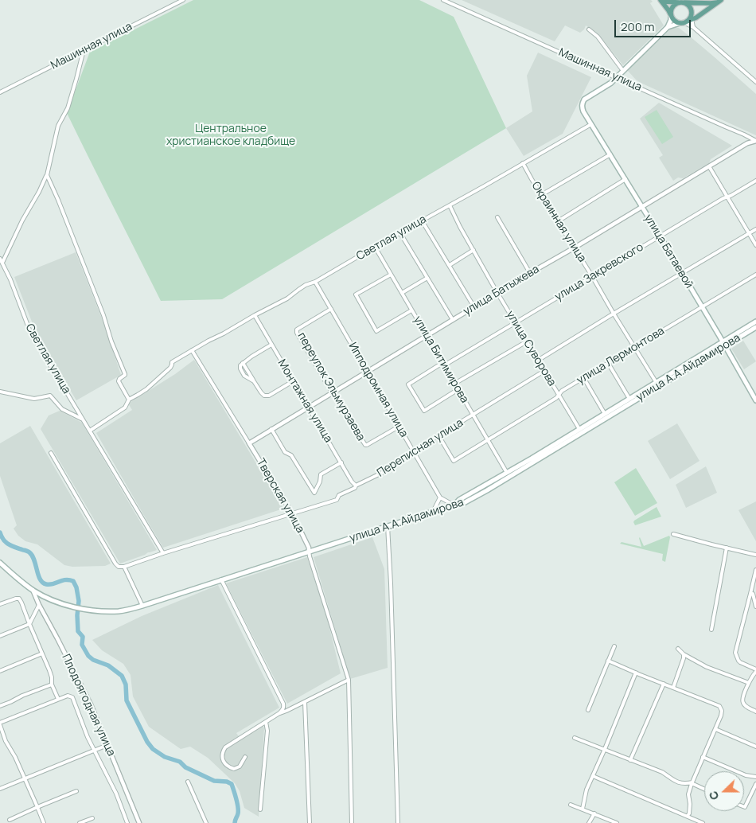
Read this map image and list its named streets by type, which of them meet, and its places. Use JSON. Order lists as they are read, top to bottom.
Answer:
{
  "streets": {
    "main road": ["улица Батаевой", "улица А.А.Айдамирова"],
    "street": [
      "Машинная улица",
      "Окраинная улица",
      "Светлая улица",
      "улица Закревского",
      "улица Батыжева",
      "улица Суворова",
      "улица Лермонтова",
      "улица Битимирова",
      "переулок Эльмурзаева",
      "Ипподромная улица",
      "Монтажная улица",
      "Переписная улица",
      "Тверская улица",
      "Плодоягодная улица"
    ]
  },
  "crossings": [
    ["Машинная улица", "улица Батаевой"],
    ["Машинная улица", "улица Батыжева"],
    ["Окраинная улица", "Светлая улица"],
    ["Окраинная улица", "улица Закревского"],
    ["Окраинная улица", "улица Батыжева"],
    ["Окраинная улица", "улица Лермонтова"],
    ["Окраинная улица", "улица А.А.Айдамирова"],
    ["Светлая улица", "улица Батаевой"],
    ["Светлая улица", "улица Суворова"],
    ["Светлая улица", "улица Битимирова"],
    ["Светлая улица", "Ипподромная улица"],
    ["Светлая улица", "Монтажная улица"],
    ["Светлая улица", "Переписная улица"],
    ["Светлая улица", "Тверская улица"],
    ["улица Батаевой", "улица Закревского"],
    ["улица Батаевой", "улица Батыжева"],
    ["улица Батаевой", "улица Лермонтова"],
    ["улица Батаевой", "улица А.А.Айдамирова"],
    ["улица Закревского", "улица Суворова"],
    ["улица Закревского", "улица Битимирова"],
    ["улица Батыжева", "улица Суворова"],
    ["улица Батыжева", "улица Битимирова"],
    ["улица Батыжева", "переулок Эльмурзаева"],
    ["улица Батыжева", "Ипподромная улица"],
    ["улица Батыжева", "Монтажная улица"],
    ["улица Батыжева", "Тверская улица"],
    ["улица Суворова", "улица Лермонтова"],
    ["улица Суворова", "улица А.А.Айдамирова"],
    ["улица Суворова", "Переписная улица"],
    ["улица Лермонтова", "улица Битимирова"],
    ["улица Лермонтова", "Переписная улица"],
    ["улица Битимирова", "улица А.А.Айдамирова"],
    ["улица Битимирова", "Переписная улица"],
    ["улица А.А.Айдамирова", "Тверская улица"],
    ["улица А.А.Айдамирова", "Плодоягодная улица"],
    ["переулок Эльмурзаева", "Ипподромная улица"],
    ["Ипподромная улица", "Переписная улица"],
    ["Монтажная улица", "Переписная улица"],
    ["Переписная улица", "Тверская улица"]
  ],
  "parks": ["Центральное христианское кладбище"],
  "scale_bar": "200 m",
  "north": "left"
}
